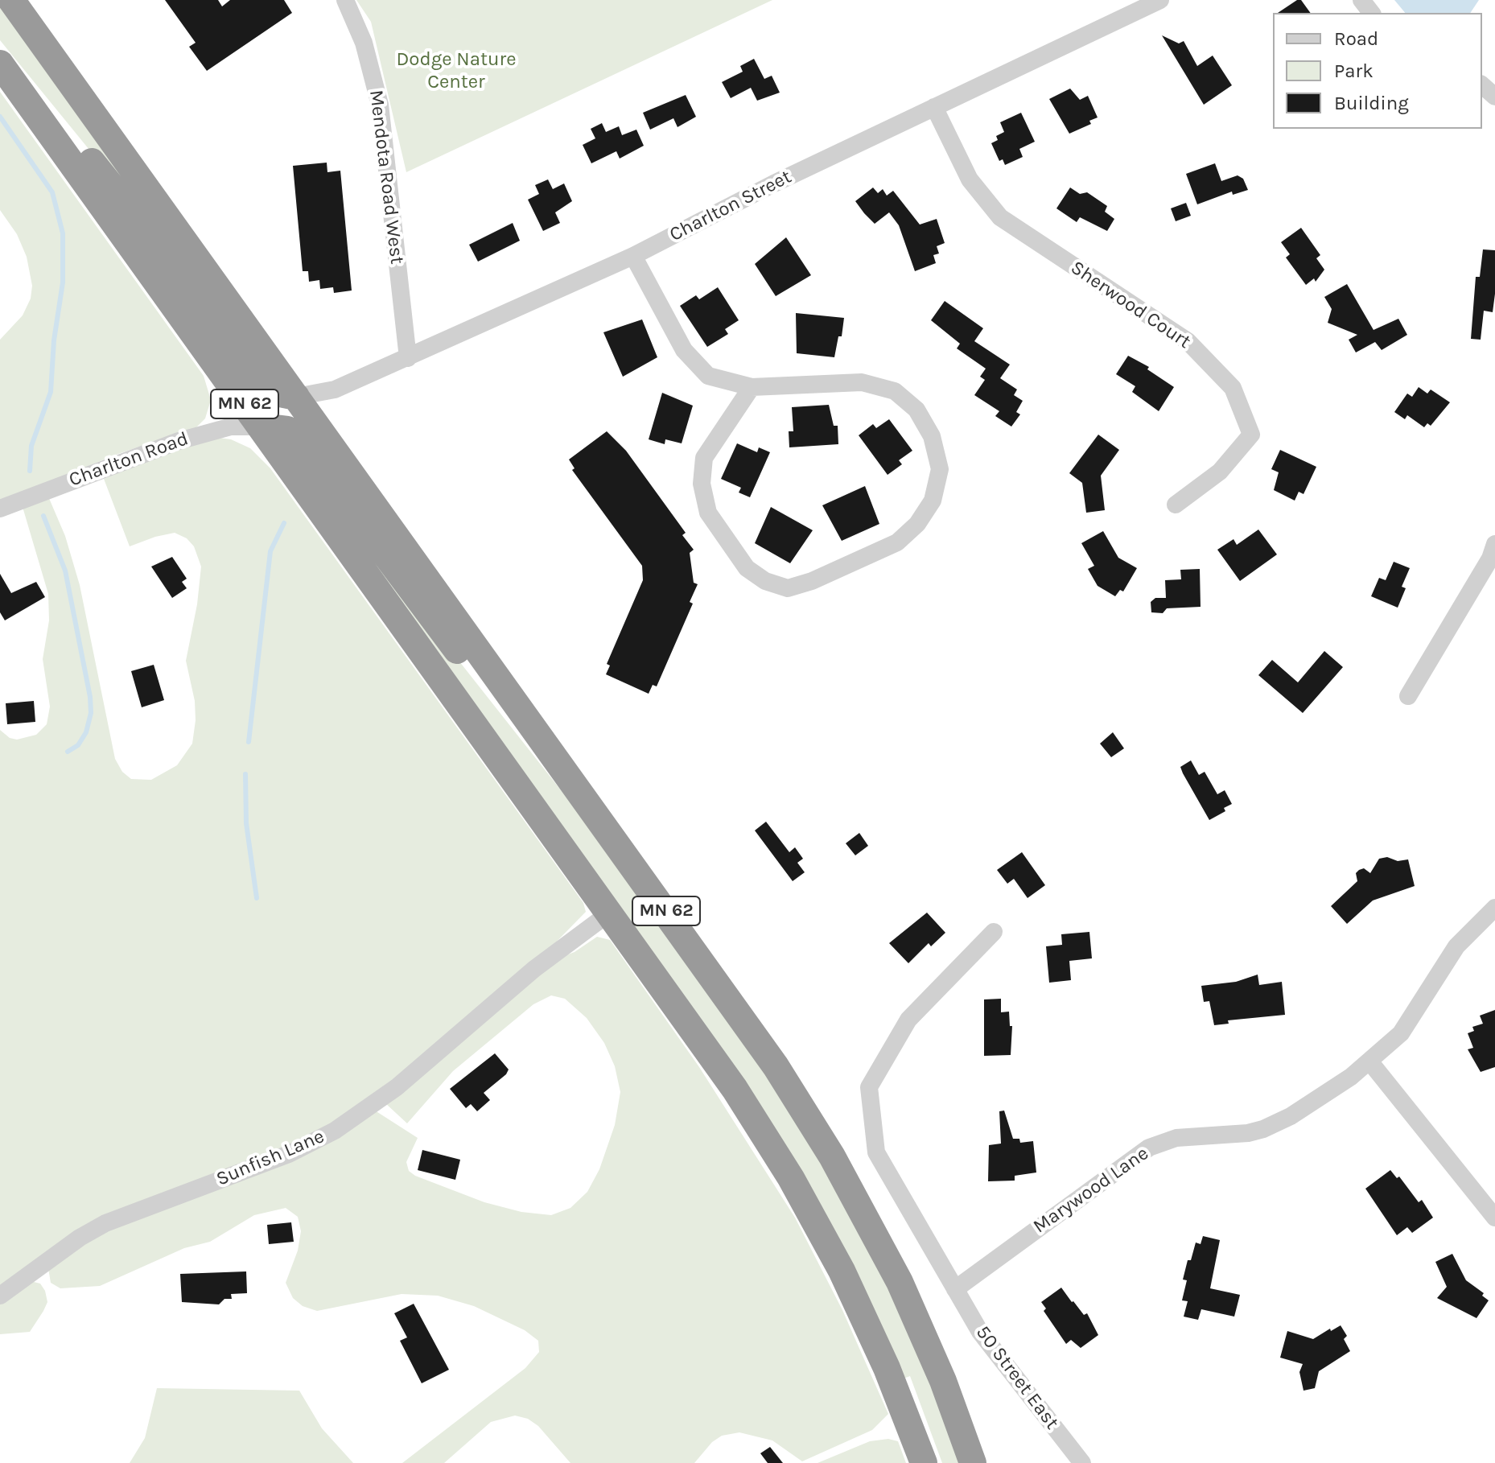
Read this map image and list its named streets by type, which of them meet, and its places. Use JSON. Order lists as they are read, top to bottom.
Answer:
{
  "streets": {
    "highway": ["MN 62"],
    "street": [
      "Mendota Road West",
      "Charlton Street",
      "Sherwood Court",
      "Charlton Road",
      "Sunfish Lane",
      "Marywood Lane",
      "50 Street East"
    ]
  },
  "crossings": [
    ["Mendota Road West", "Charlton Street"],
    ["Charlton Street", "Sherwood Court"],
    ["Charlton Street", "MN 62"],
    ["MN 62", "Charlton Road"],
    ["MN 62", "Sunfish Lane"],
    ["Marywood Lane", "50 Street East"]
  ],
  "parks": ["Dodge Nature Center"],
  "legend": ["Road", "Park", "Building"]
}
